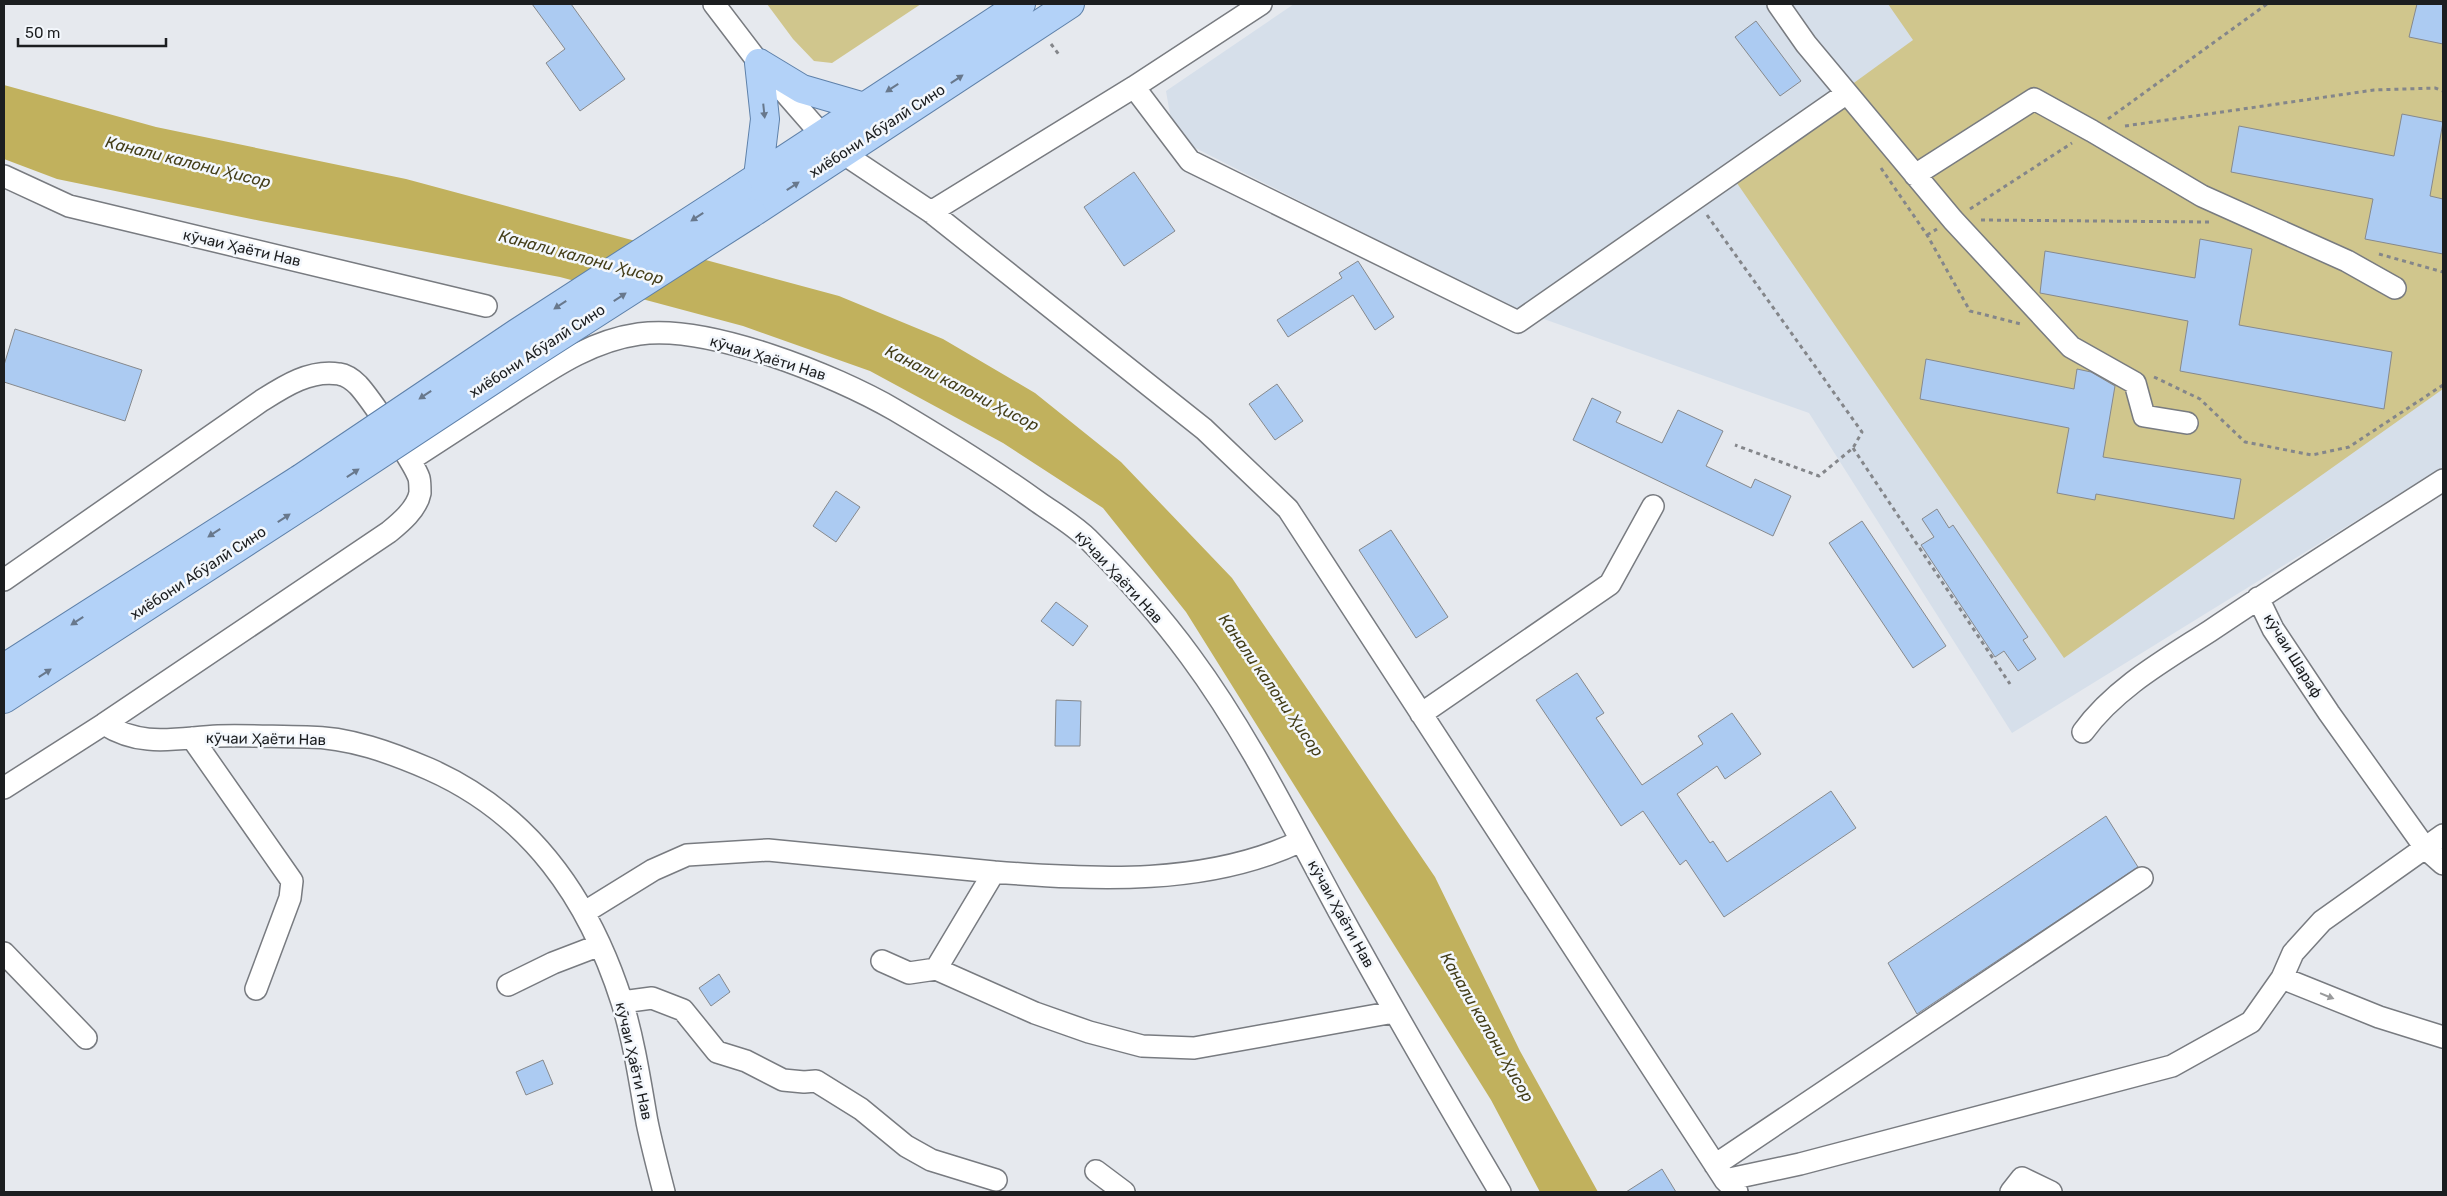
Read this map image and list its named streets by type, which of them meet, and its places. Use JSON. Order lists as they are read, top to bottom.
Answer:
{
  "streets": {
    "main road": ["хиёбони Абӯалӣ Сино"],
    "street": ["кӯчаи Ҳаёти Нав", "кӯчаи Шараф"]
  },
  "water": ["Канали калони Ҳисор"],
  "scale_bar": "50 m"
}
